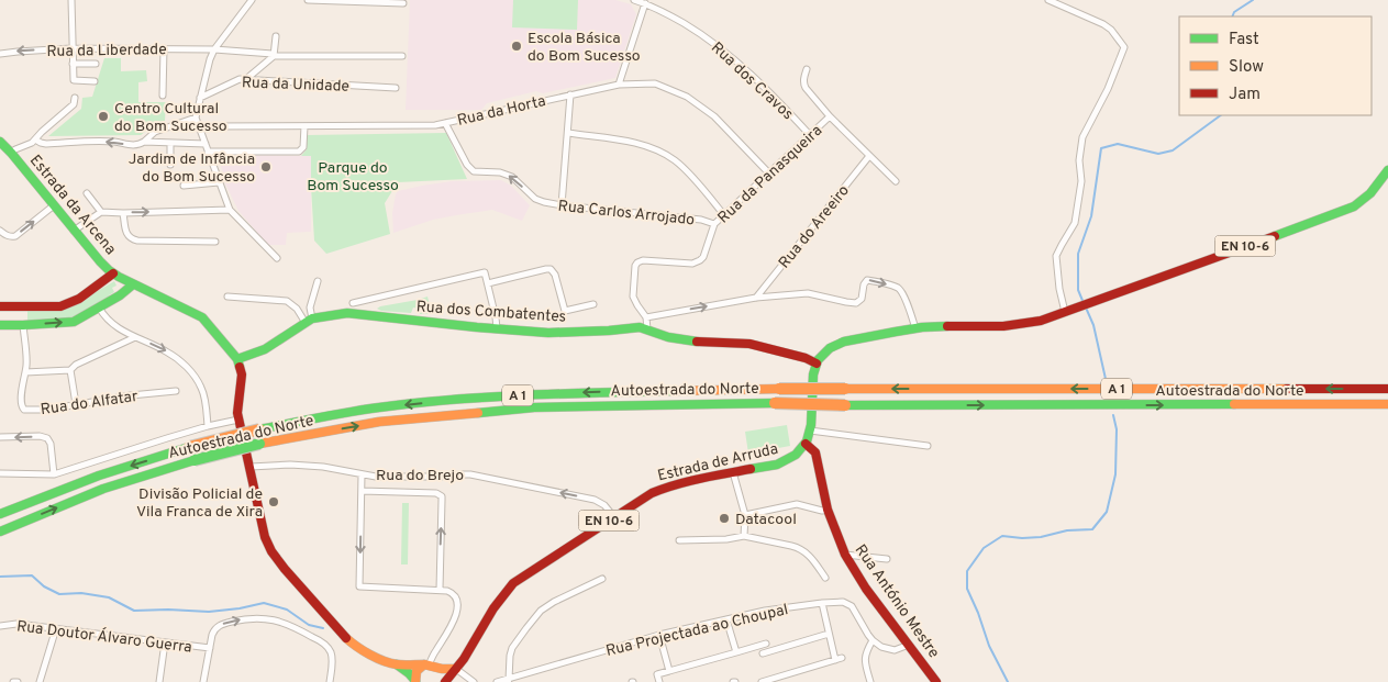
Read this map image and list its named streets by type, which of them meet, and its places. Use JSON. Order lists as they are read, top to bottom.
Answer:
{
  "streets": {
    "main road": [
      "Estrada da Arcena",
      "EN 10-6",
      "Rua dos Combatentes",
      "Autoestrada do Norte",
      "A 1",
      "Estrada de Arruda",
      "Rua António Mestre"
    ],
    "street": [
      "Rua da Liberdade",
      "Rua dos Cravos",
      "Rua da Unidade",
      "Rua da Horta",
      "Rua da Panasqueira",
      "Rua Carlos Arrojado",
      "Rua do Areeiro",
      "Rua do Alfatar",
      "Rua do Brejo",
      "Rua Projectada ao Choupal",
      "Rua Doutor Álvaro Guerra"
    ]
  },
  "crossings": [
    ["Rua dos Cravos", "Rua da Panasqueira"],
    ["Rua da Horta", "Rua da Panasqueira"],
    ["Rua da Horta", "Rua Carlos Arrojado"],
    ["Rua da Panasqueira", "Rua Carlos Arrojado"],
    ["Rua da Panasqueira", "Rua dos Combatentes"],
    ["Estrada da Arcena", "Rua dos Combatentes"],
    ["EN 10-6", "Rua dos Combatentes"],
    ["Estrada de Arruda", "Rua do Brejo"],
    ["Estrada de Arruda", "Rua António Mestre"]
  ],
  "one_way": ["Rua Carlos Arrojado", "Rua do Brejo"],
  "parks": ["Parque do Bom Sucesso"],
  "places": [
    "Escola Básica do Bom Sucesso",
    "Centro Cultural do Bom Sucesso",
    "Jardim de Infância do Bom Sucesso",
    "Divisão Policial de Vila Franca de Xira",
    "Datacool"
  ],
  "legend": ["Fast", "Slow", "Jam"]
}
